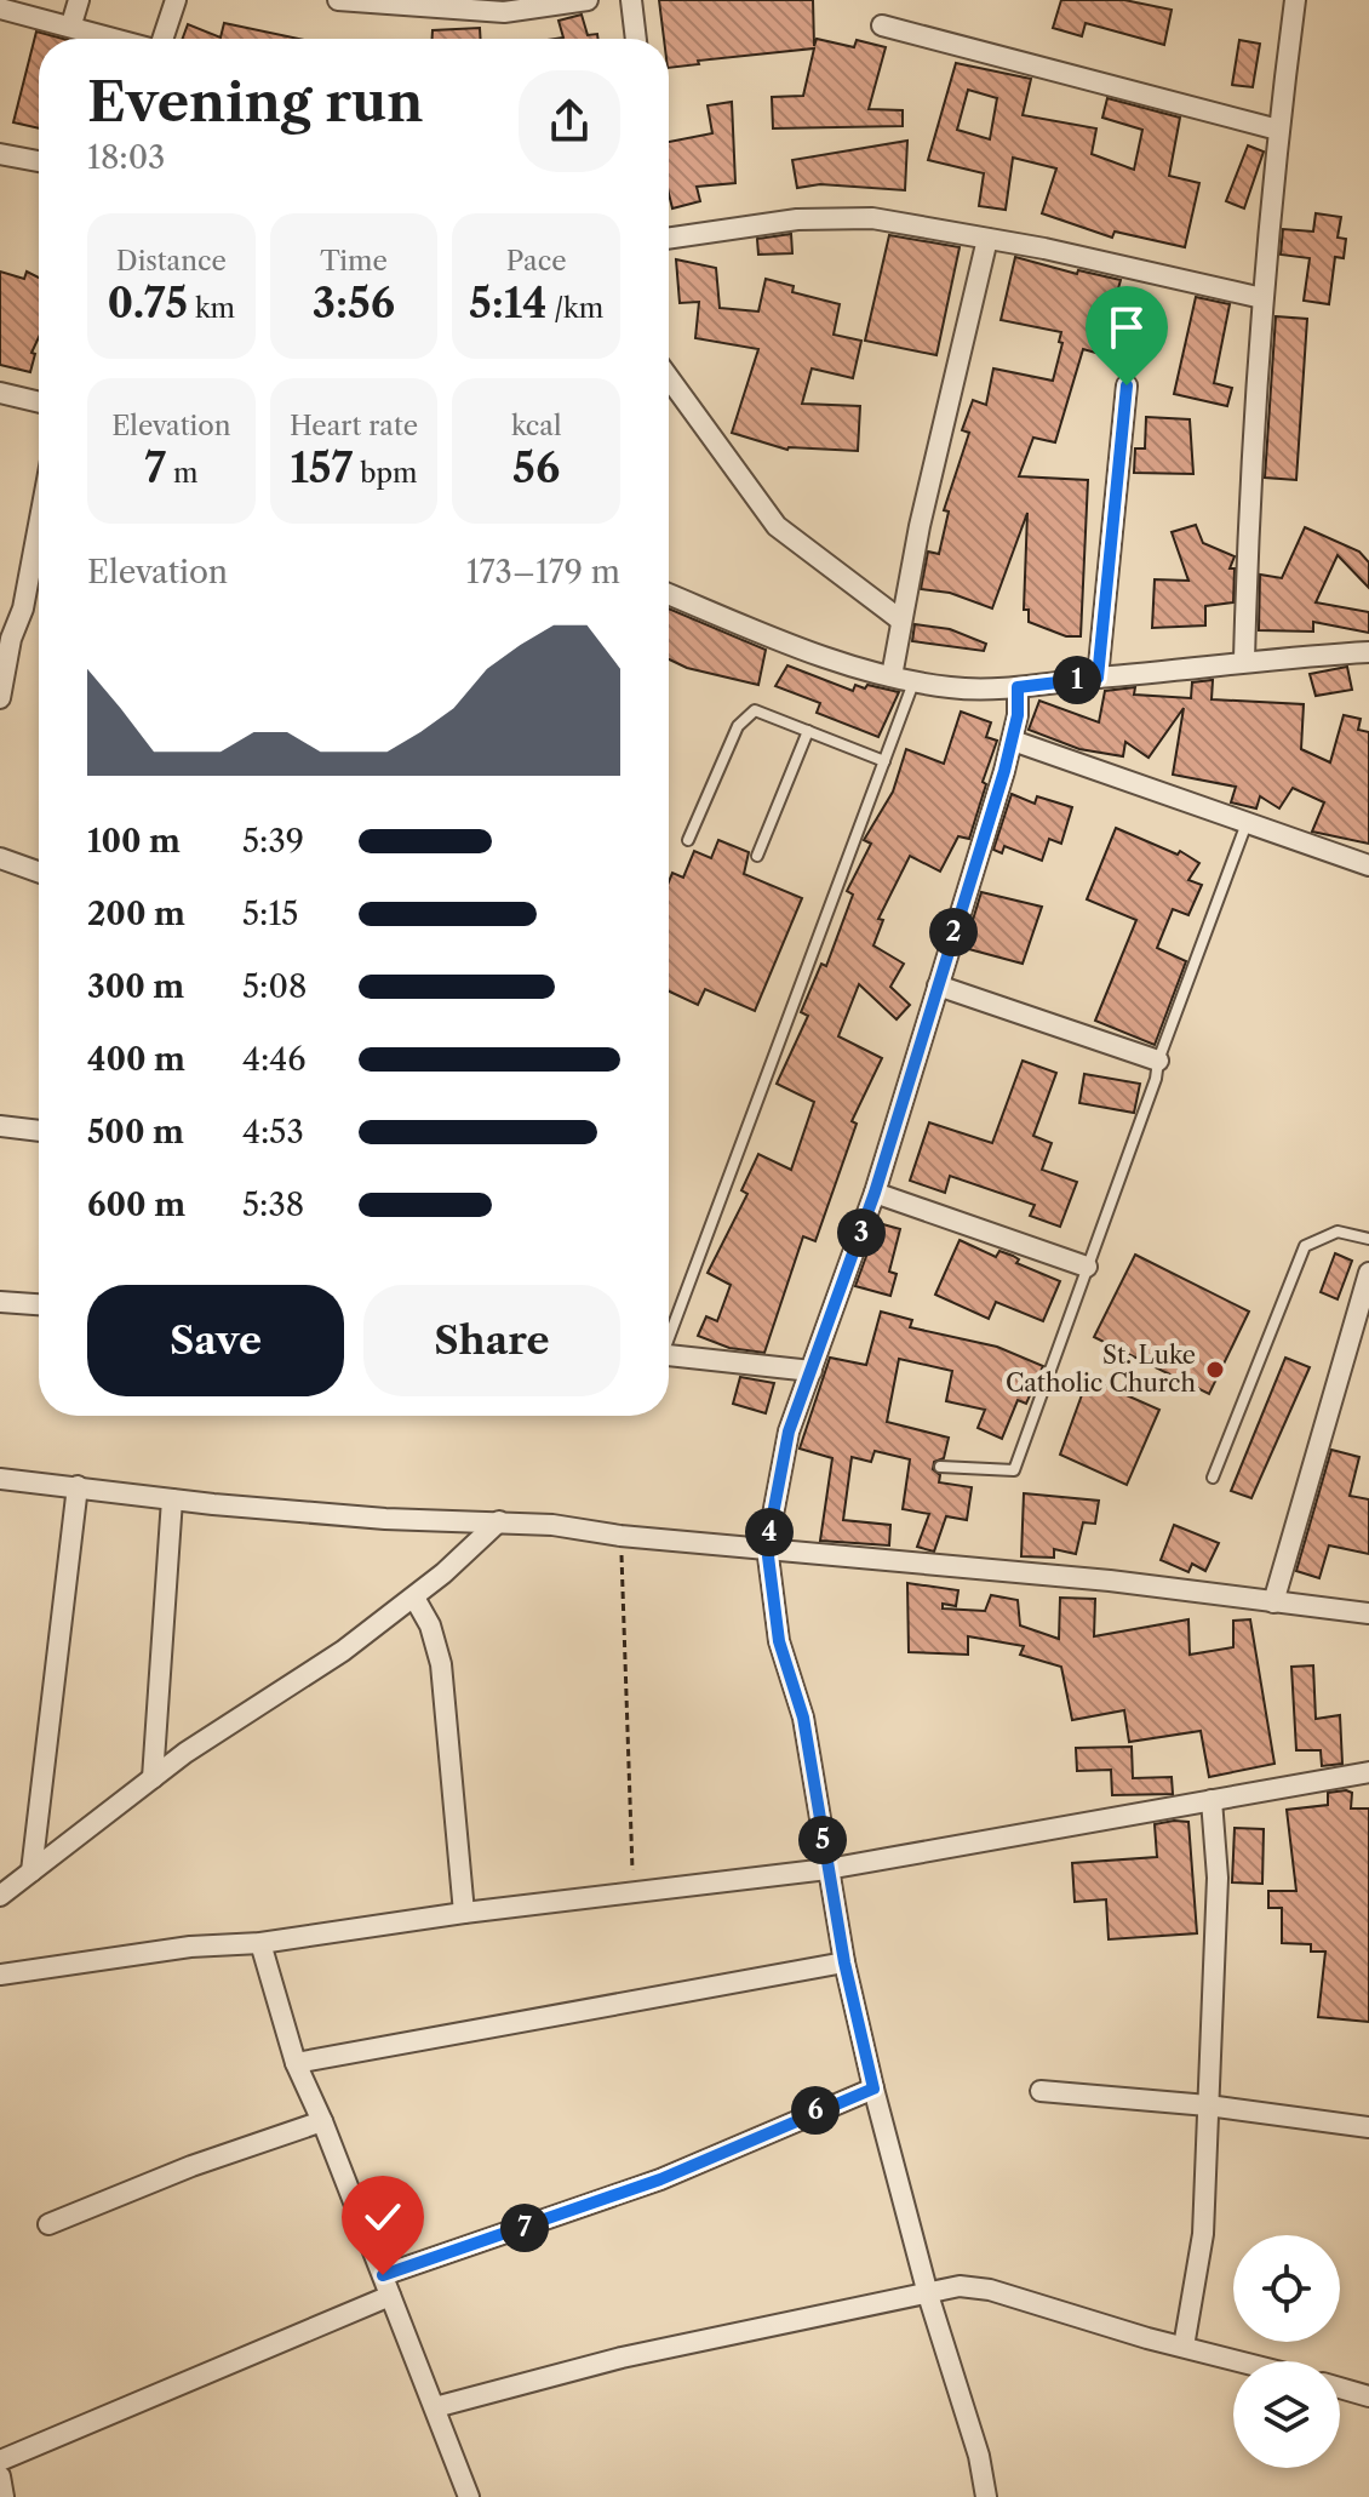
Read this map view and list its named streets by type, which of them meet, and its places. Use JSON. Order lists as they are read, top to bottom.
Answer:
{
  "places": ["St. Luke Catholic Church"],
  "page": {
    "heading": ["Evening run", "18:03"],
    "stats": [
      ["Distance", "0.75 km"],
      ["Time", "3:56"],
      ["Pace", "5:14 /km"],
      ["Elevation", "7 m"],
      ["Heart rate", "157 bpm"],
      ["kcal", "56"]
    ],
    "chart": ["Elevation", "173–179 m"],
    "pins": [
      "1",
      "2",
      "3",
      "4",
      "5",
      "6",
      "7"
    ],
    "list": [
      {
        "name": "100 m",
        "note": "5:39"
      },
      {
        "name": "200 m",
        "note": "5:15"
      },
      {
        "name": "300 m",
        "note": "5:08"
      },
      {
        "name": "400 m",
        "note": "4:46"
      },
      {
        "name": "500 m",
        "note": "4:53"
      },
      {
        "name": "600 m",
        "note": "5:38"
      }
    ],
    "buttons": ["Save", "Share"]
  }
}
